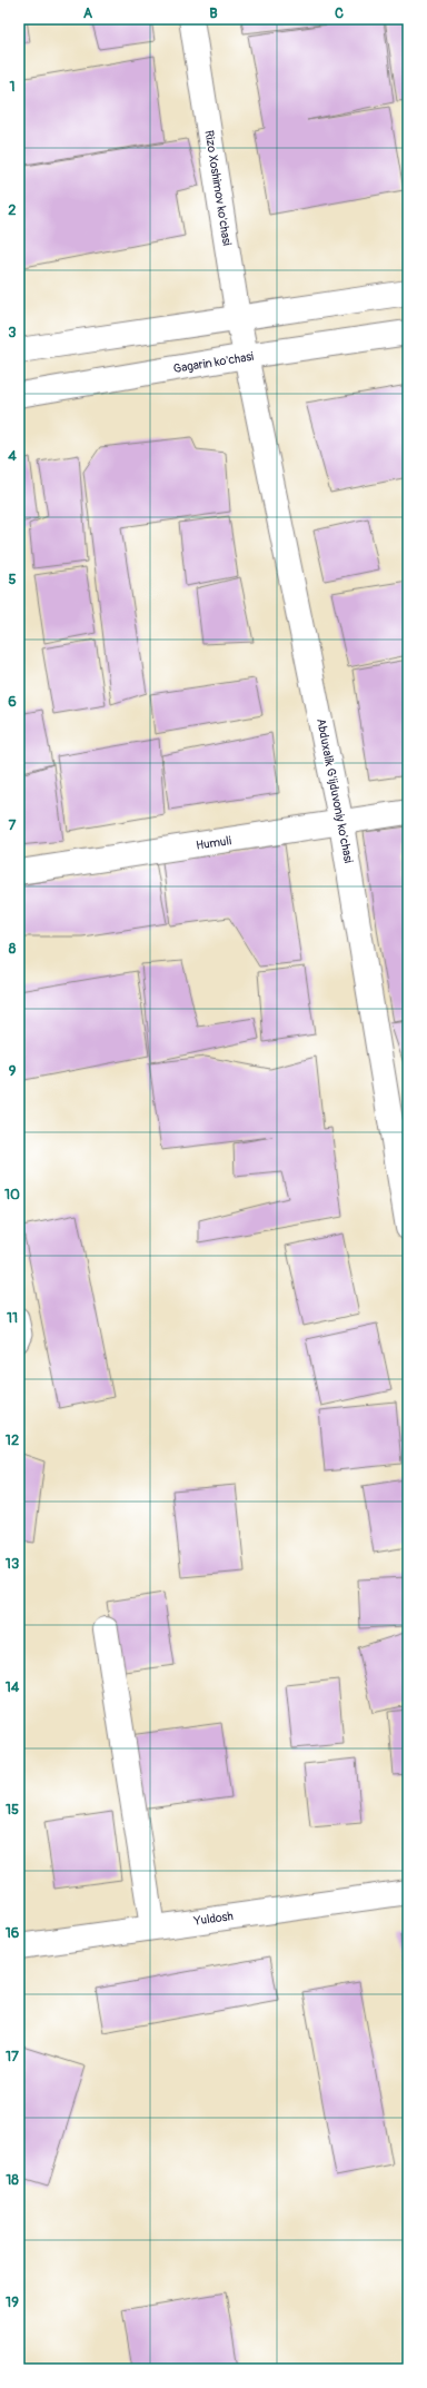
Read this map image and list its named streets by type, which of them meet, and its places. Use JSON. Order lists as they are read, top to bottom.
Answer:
{
  "streets": {
    "street": [
      "Rizo Xoshimov ko'chasi",
      "Gagarin ko'chasi",
      "Abduxalik G'ijduvoniy ko'chasi",
      "Humuli",
      "Yuldosh"
    ]
  },
  "crossings": [
    ["Rizo Xoshimov ko'chasi", "Gagarin ko'chasi"],
    ["Rizo Xoshimov ko'chasi", "Abduxalik G'ijduvoniy ko'chasi"],
    ["Gagarin ko'chasi", "Abduxalik G'ijduvoniy ko'chasi"],
    ["Abduxalik G'ijduvoniy ko'chasi", "Humuli"]
  ],
  "grid": {
    "columns": ["A", "B", "C"],
    "rows": [
      "1",
      "2",
      "3",
      "4",
      "5",
      "6",
      "7",
      "8",
      "9",
      "10",
      "11",
      "12",
      "13",
      "14",
      "15",
      "16",
      "17",
      "18",
      "19"
    ]
  }
}
